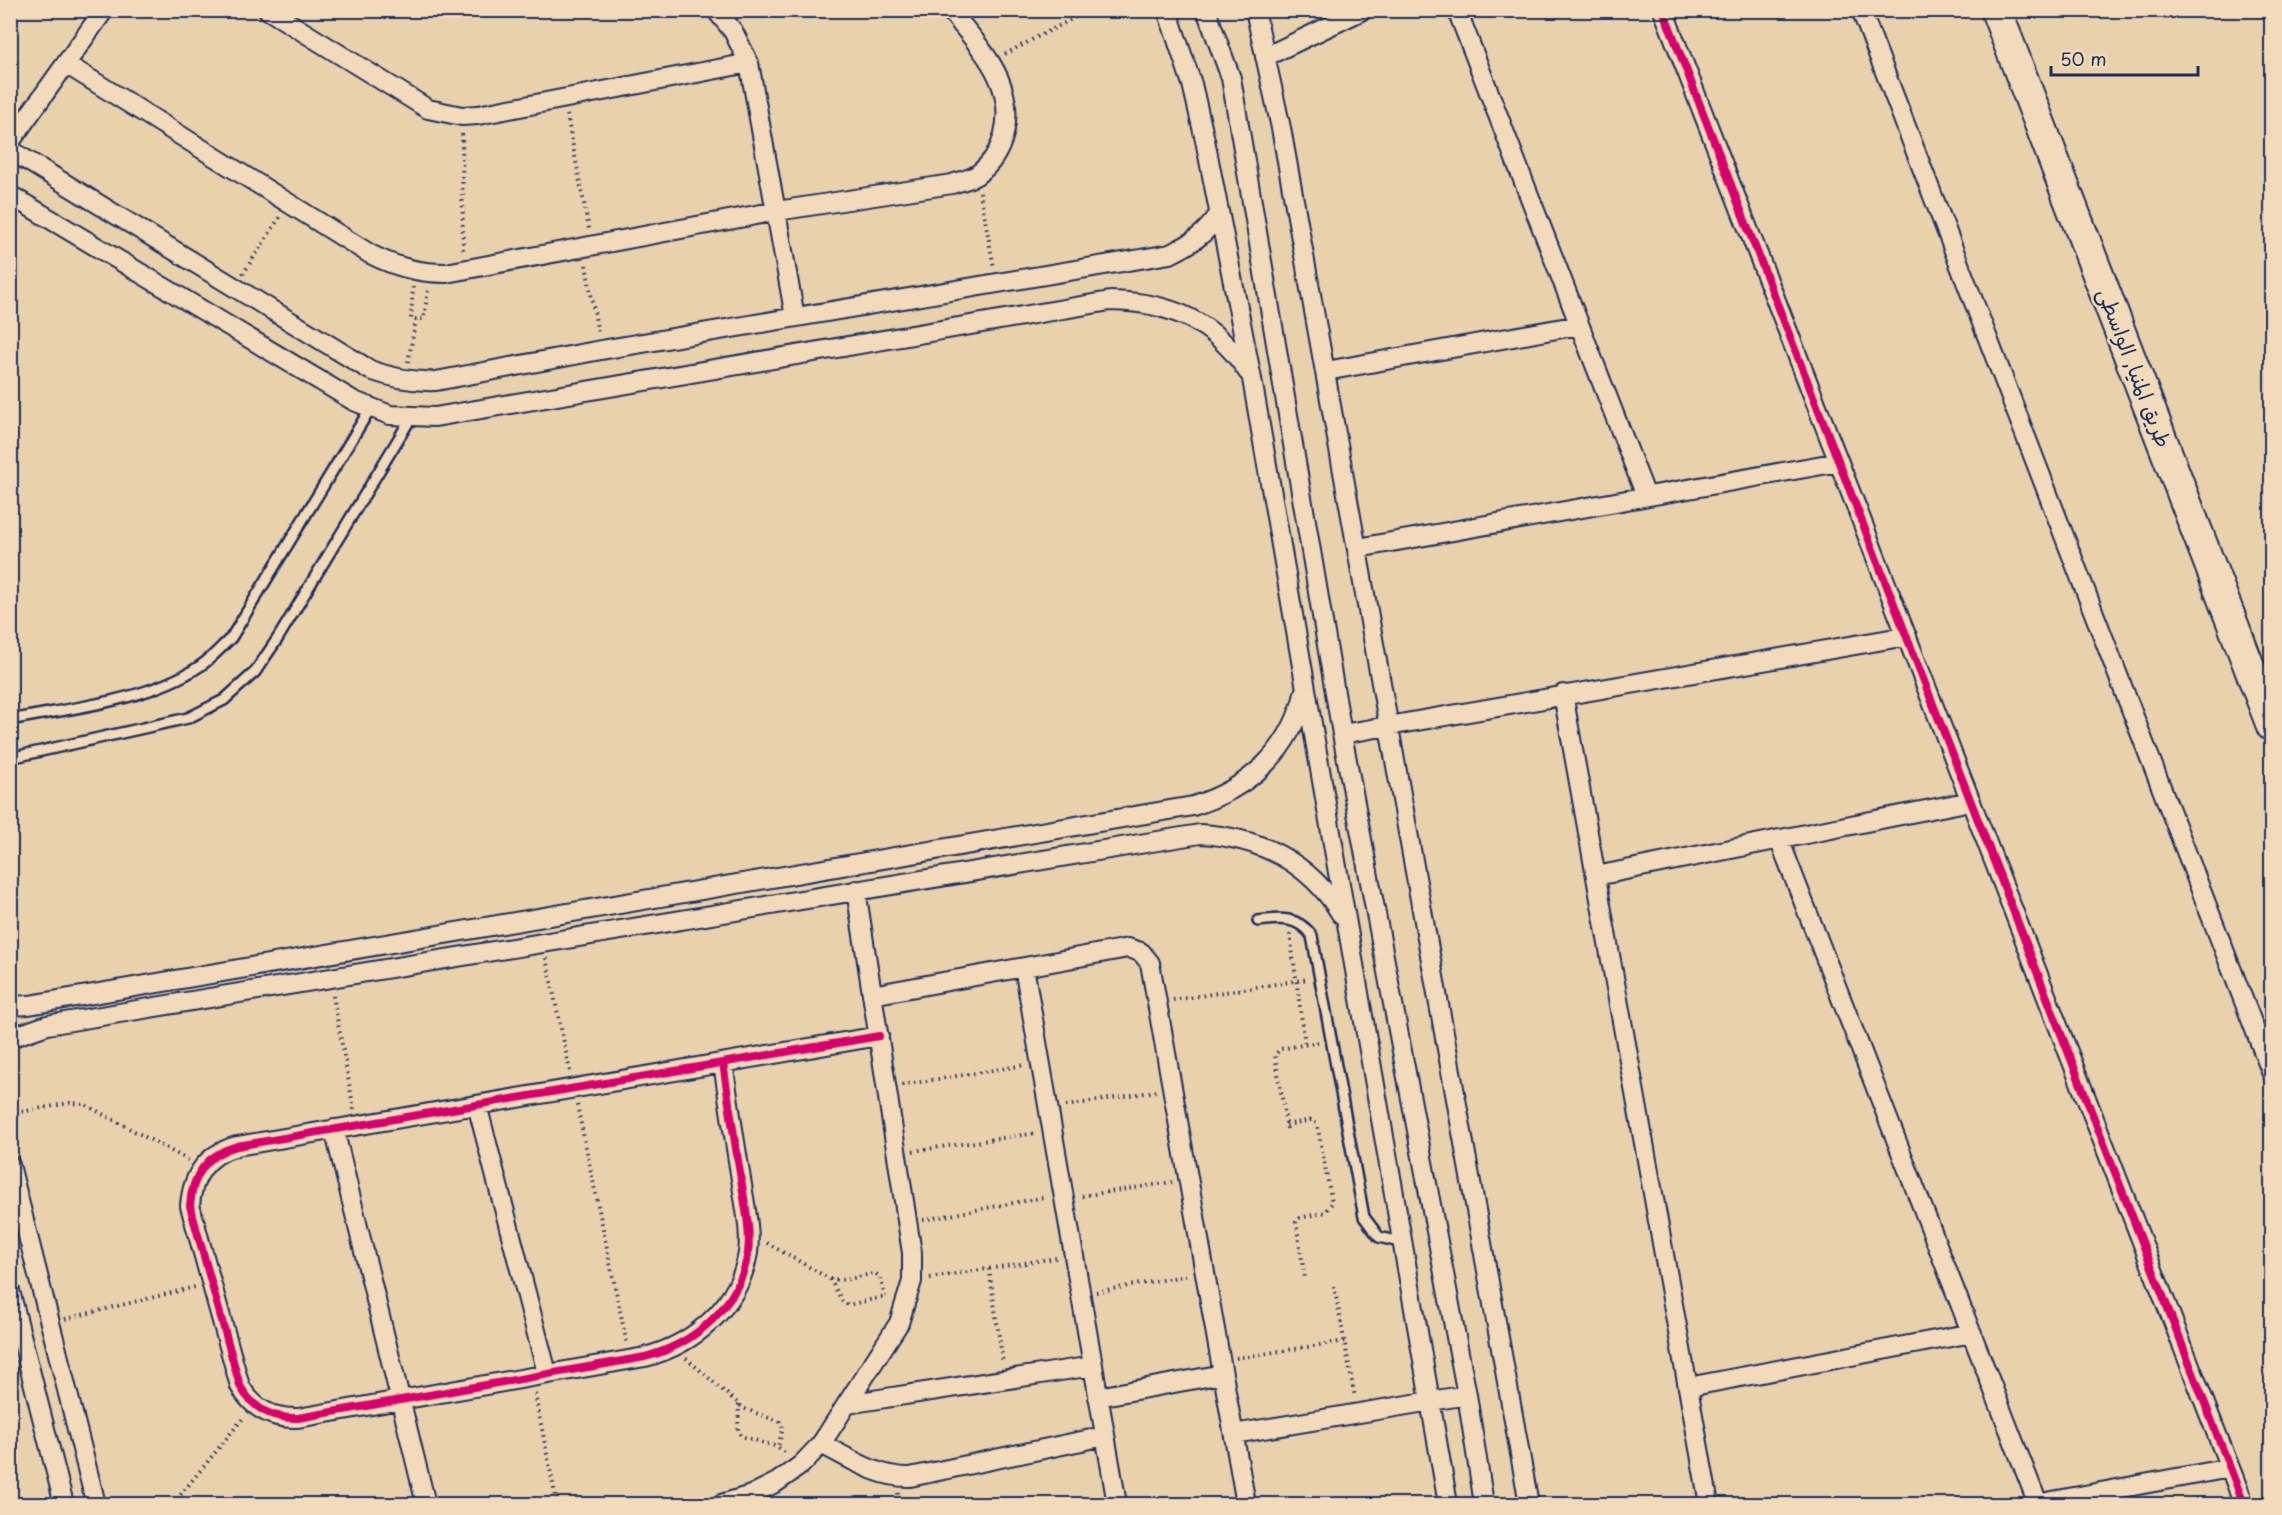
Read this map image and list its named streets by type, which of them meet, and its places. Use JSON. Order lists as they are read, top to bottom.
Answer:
{
  "streets": {
    "main road": ["طريق المنيا, الواسطى"]
  },
  "scale_bar": "50 m"
}
